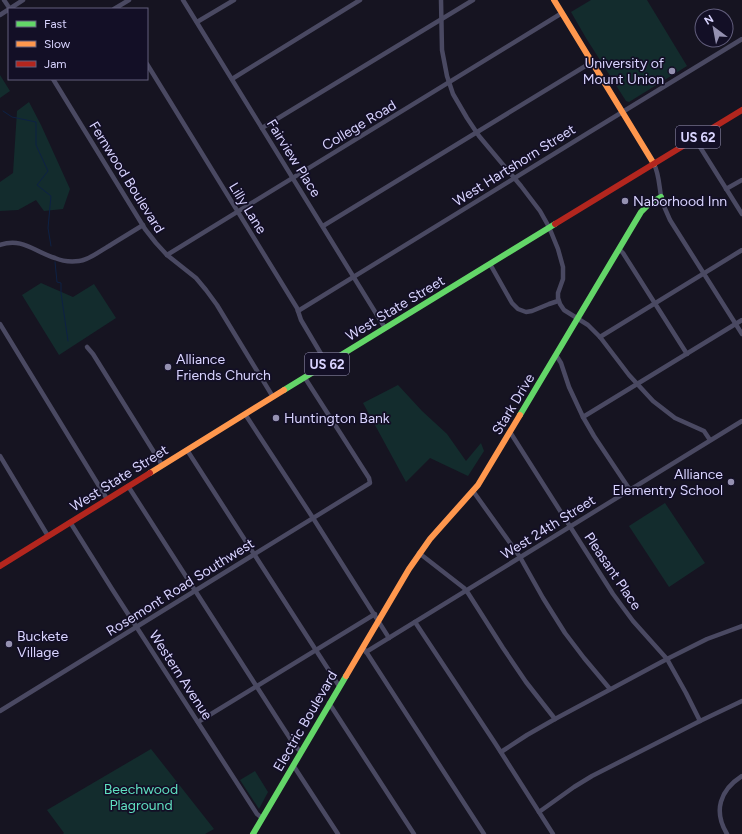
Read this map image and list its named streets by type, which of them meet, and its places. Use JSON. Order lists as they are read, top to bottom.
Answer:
{
  "streets": {
    "main road": [
      "US 62",
      "West State Street",
      "Stark Drive",
      "Electric Boulevard"
    ],
    "street": [
      "College Road",
      "Fairview Place",
      "West Hartshorn Street",
      "Fernwood Boulevard",
      "Lilly Lane",
      "West 24th Street",
      "Pleasant Place",
      "Rosemont Road Southwest",
      "Western Avenue"
    ]
  },
  "crossings": [
    ["College Road", "Fairview Place"],
    ["College Road", "Fernwood Boulevard"],
    ["College Road", "Lilly Lane"],
    ["Fairview Place", "West Hartshorn Street"],
    ["Fairview Place", "West State Street"],
    ["West Hartshorn Street", "Lilly Lane"],
    ["Fernwood Boulevard", "West State Street"],
    ["Lilly Lane", "West State Street"],
    ["West State Street", "Rosemont Road Southwest"],
    ["West State Street", "Western Avenue"],
    ["Stark Drive", "Pleasant Place"],
    ["Stark Drive", "Electric Boulevard"],
    ["West 24th Street", "Pleasant Place"],
    ["West 24th Street", "Electric Boulevard"],
    ["Rosemont Road Southwest", "Western Avenue"],
    ["Western Avenue", "Electric Boulevard"]
  ],
  "parks": ["Beechwood Plaground"],
  "places": [
    "University of Mount Union",
    "Naborhood Inn",
    "Alliance Friends Church",
    "Huntington Bank",
    "Alliance Elementry School",
    "Buckete Village"
  ],
  "legend": ["Fast", "Slow", "Jam"],
  "north": "top left"
}
